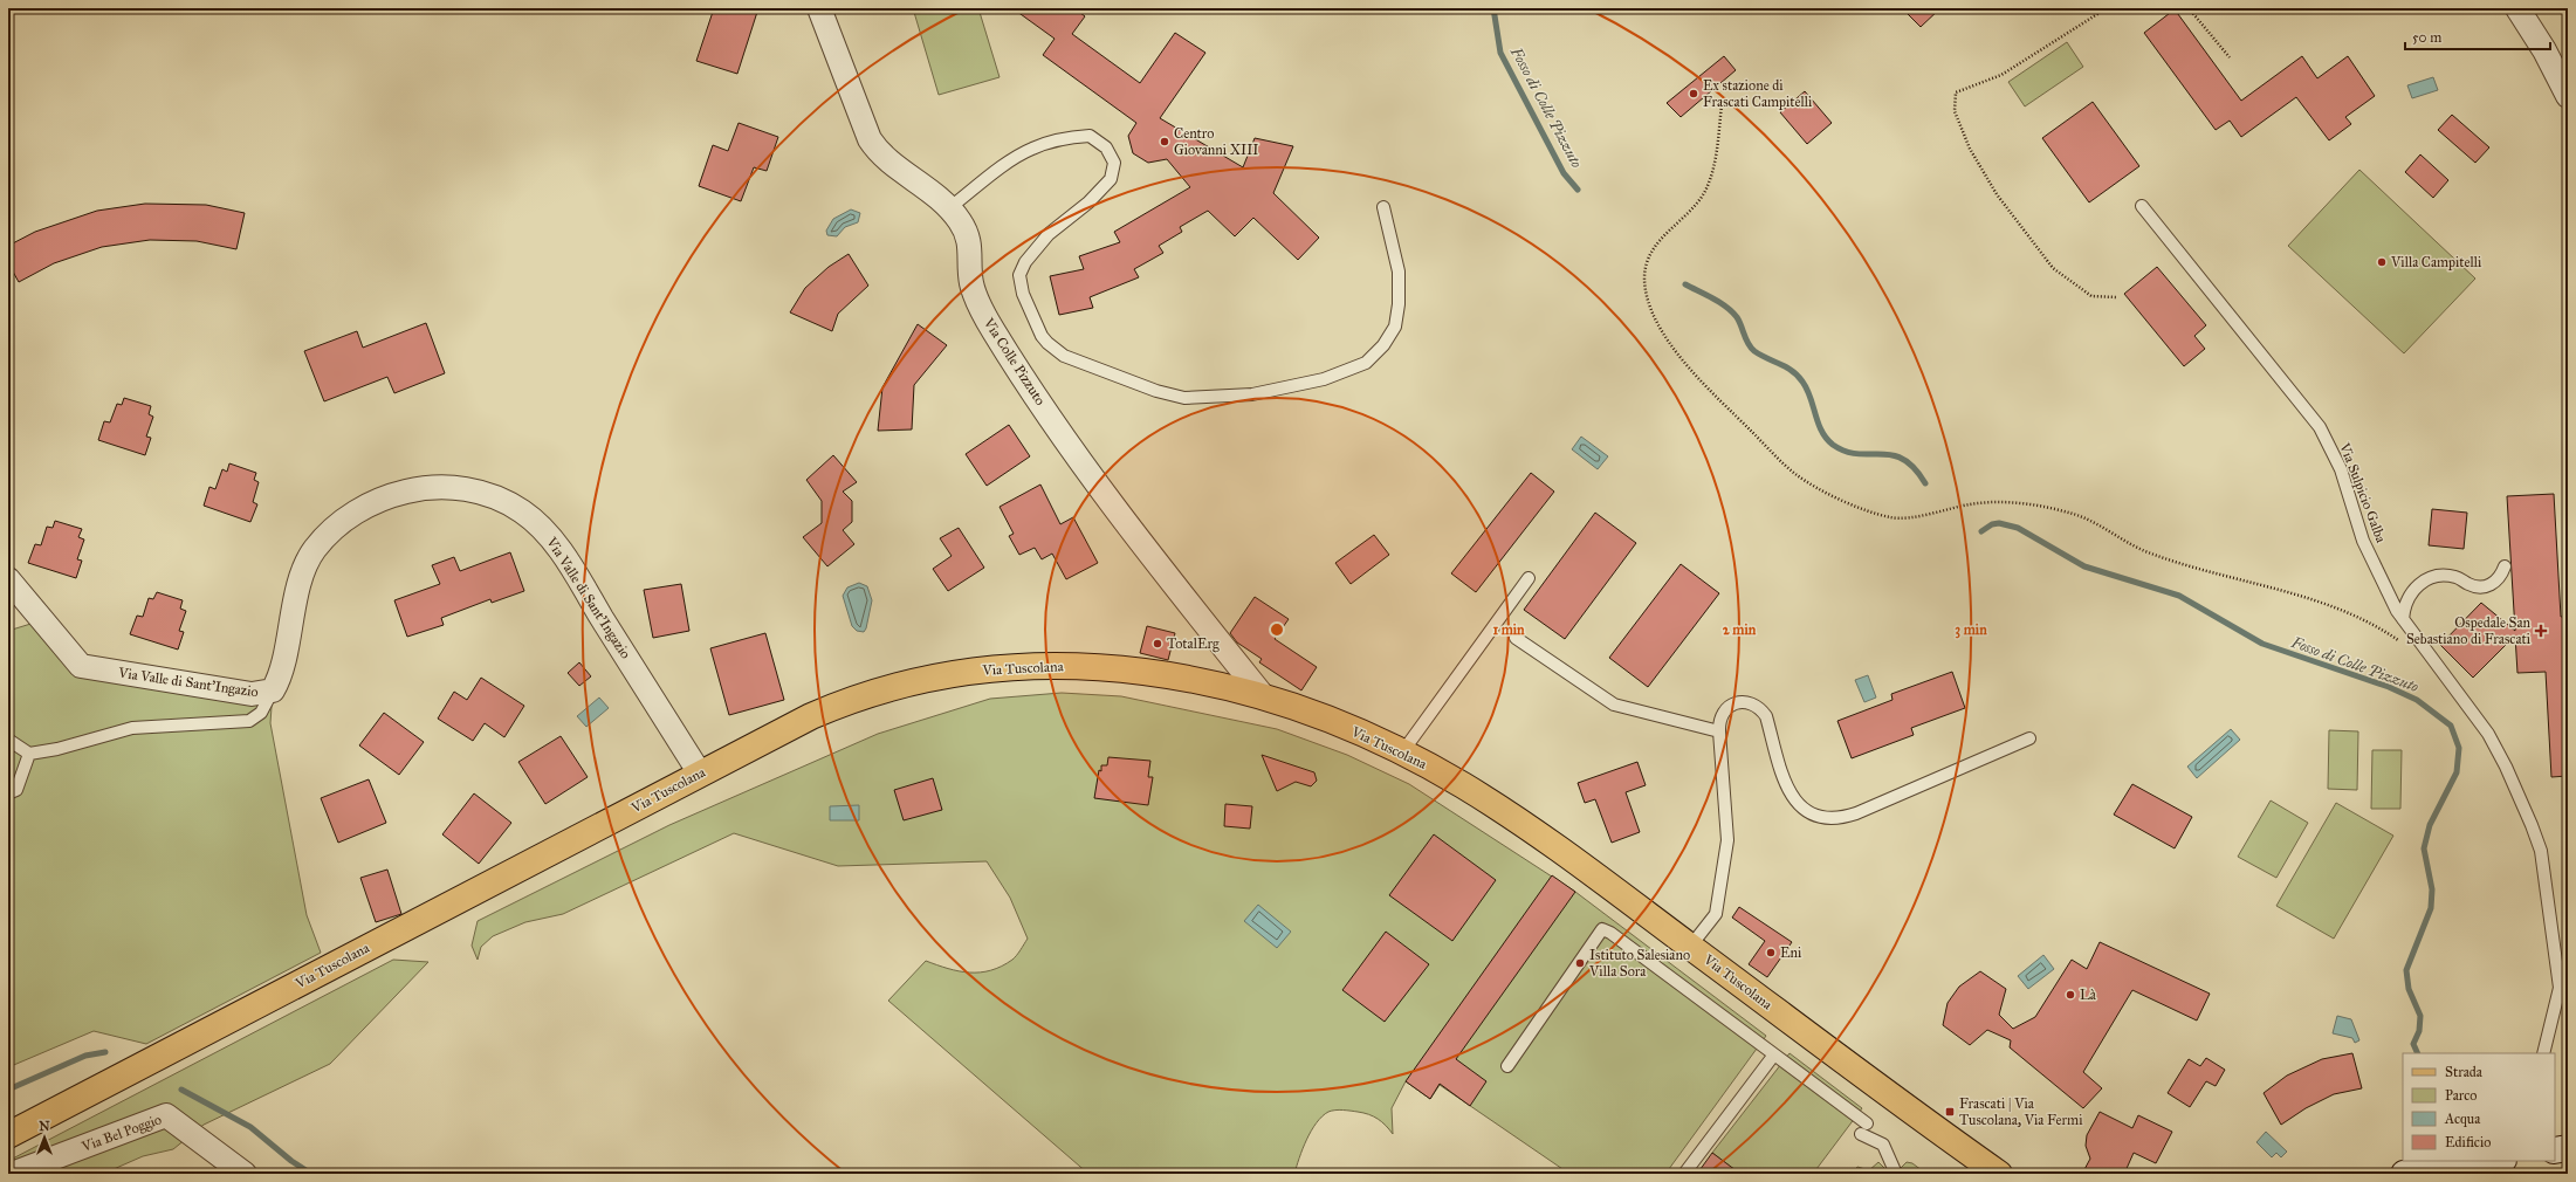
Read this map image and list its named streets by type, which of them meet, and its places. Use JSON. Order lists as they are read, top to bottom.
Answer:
{
  "streets": {
    "main road": ["Via Tuscolana"],
    "street": ["Via Colle Pizzuto", "Via Valle di Sant'Ingazio", "Via Bel Poggio"],
    "lane": ["Via Sulpicio Galba"]
  },
  "crossings": [
    ["Via Colle Pizzuto", "Via Tuscolana"],
    ["Via Valle di Sant'Ingazio", "Via Tuscolana"]
  ],
  "water": ["Fosso di Colle Pizzuto"],
  "places": {
    "other": [
      "Ex stazione di Frascati Campitelli",
      "Centro Giovanni XIII",
      "Villa Campitelli",
      "TotalErg",
      "Eni",
      "Istituto Salesiano Villa Sora",
      "Là"
    ],
    "health": ["Ospedale San Sebastiano di Frascati"],
    "transit": ["Frascati | Via Tuscolana, Via Fermi"]
  },
  "legend": [
    "Strada",
    "Parco",
    "Acqua",
    "Edificio"
  ],
  "scale_bar": "50 m",
  "north": "top",
  "rings": ["1 min", "2 min", "3 min"]
}
